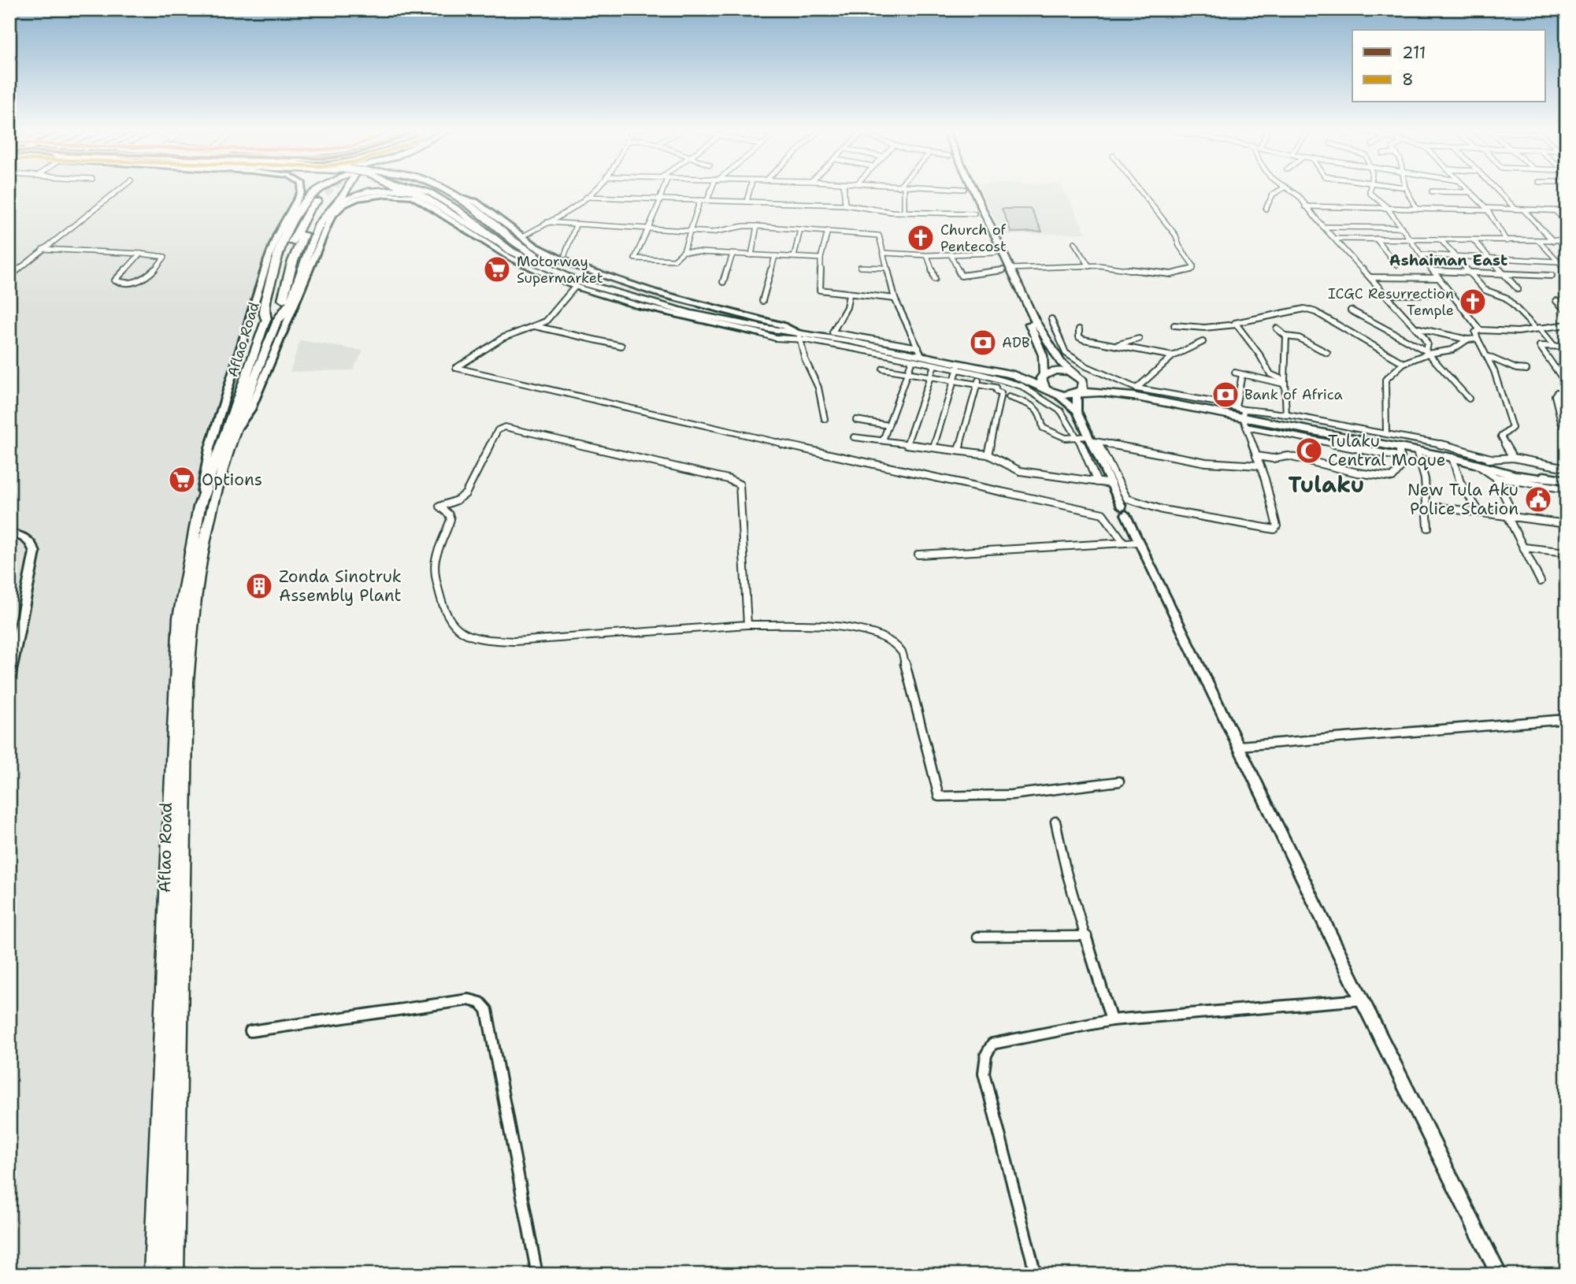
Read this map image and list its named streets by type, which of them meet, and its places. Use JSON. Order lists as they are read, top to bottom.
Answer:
{
  "streets": {
    "highway": ["Aflao Road"]
  },
  "districts": ["Ashaiman East", "Tulaku"],
  "places": {
    "church": ["Church of Pentecost", "ICGC Resurrection Temple"],
    "supermarket": ["Motorway Supermarket", "Options"],
    "bank": ["ADB", "Bank of Africa"],
    "mosque": ["Tulaku Central Moque"],
    "public building": ["New Tula Aku Police Station"],
    "building": ["Zonda Sinotruk Assembly Plant"]
  },
  "legend": ["211", "8"]
}
